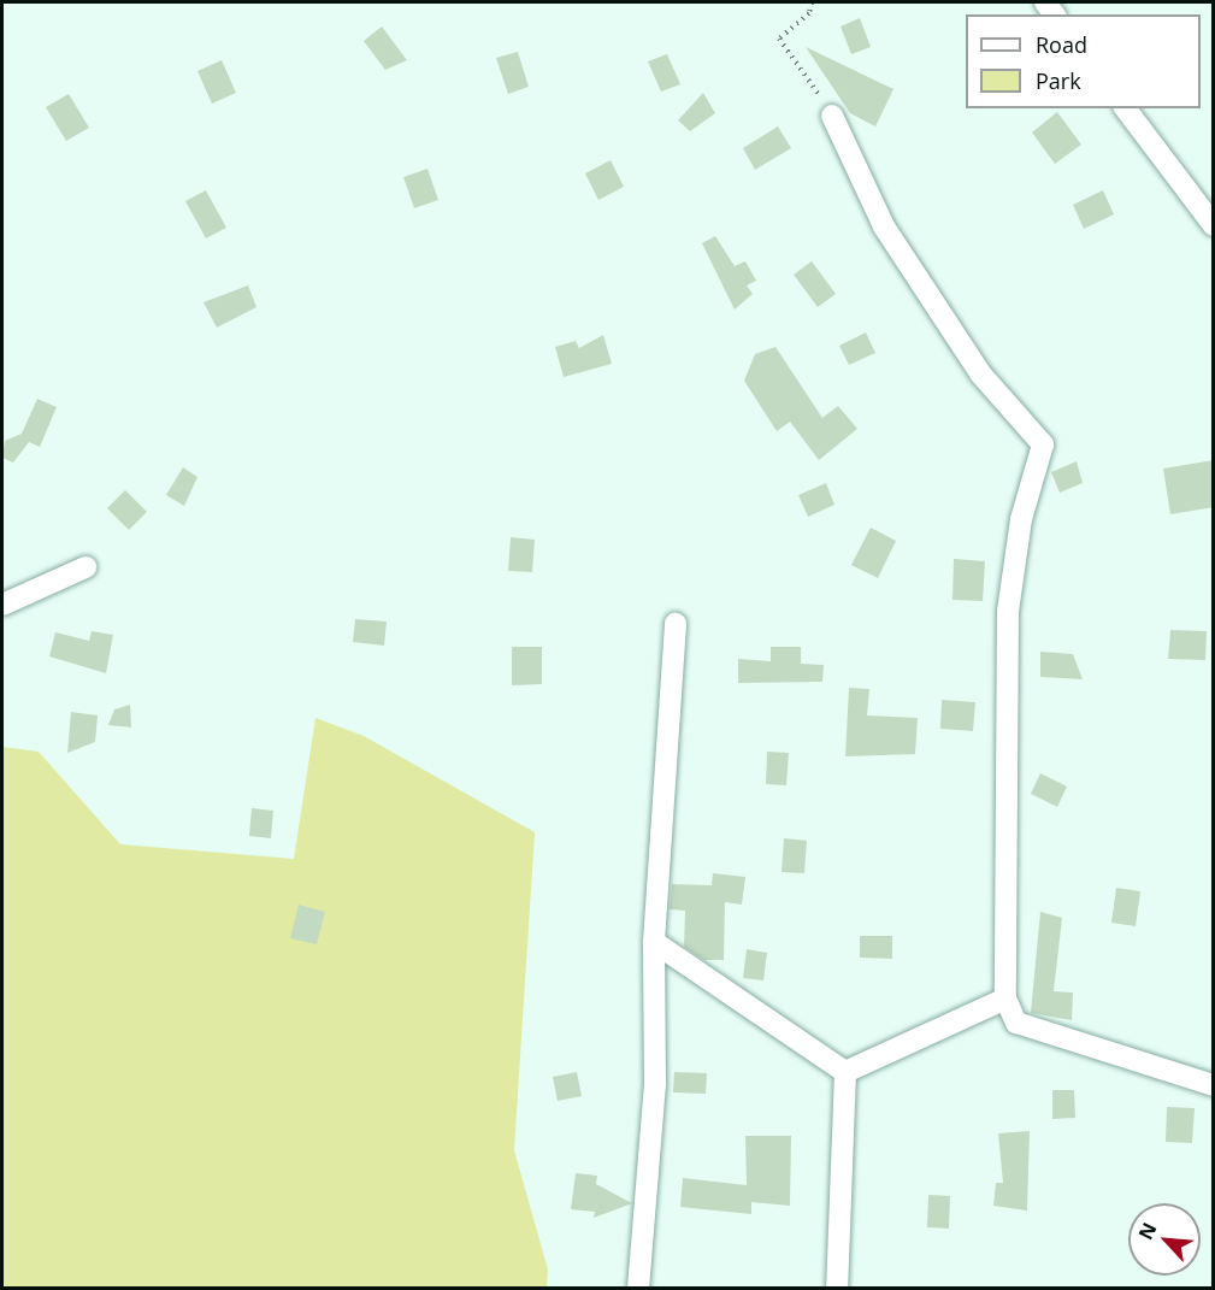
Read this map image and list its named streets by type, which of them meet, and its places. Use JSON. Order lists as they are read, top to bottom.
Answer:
{
  "legend": ["Road", "Park"],
  "north": "top left"
}
